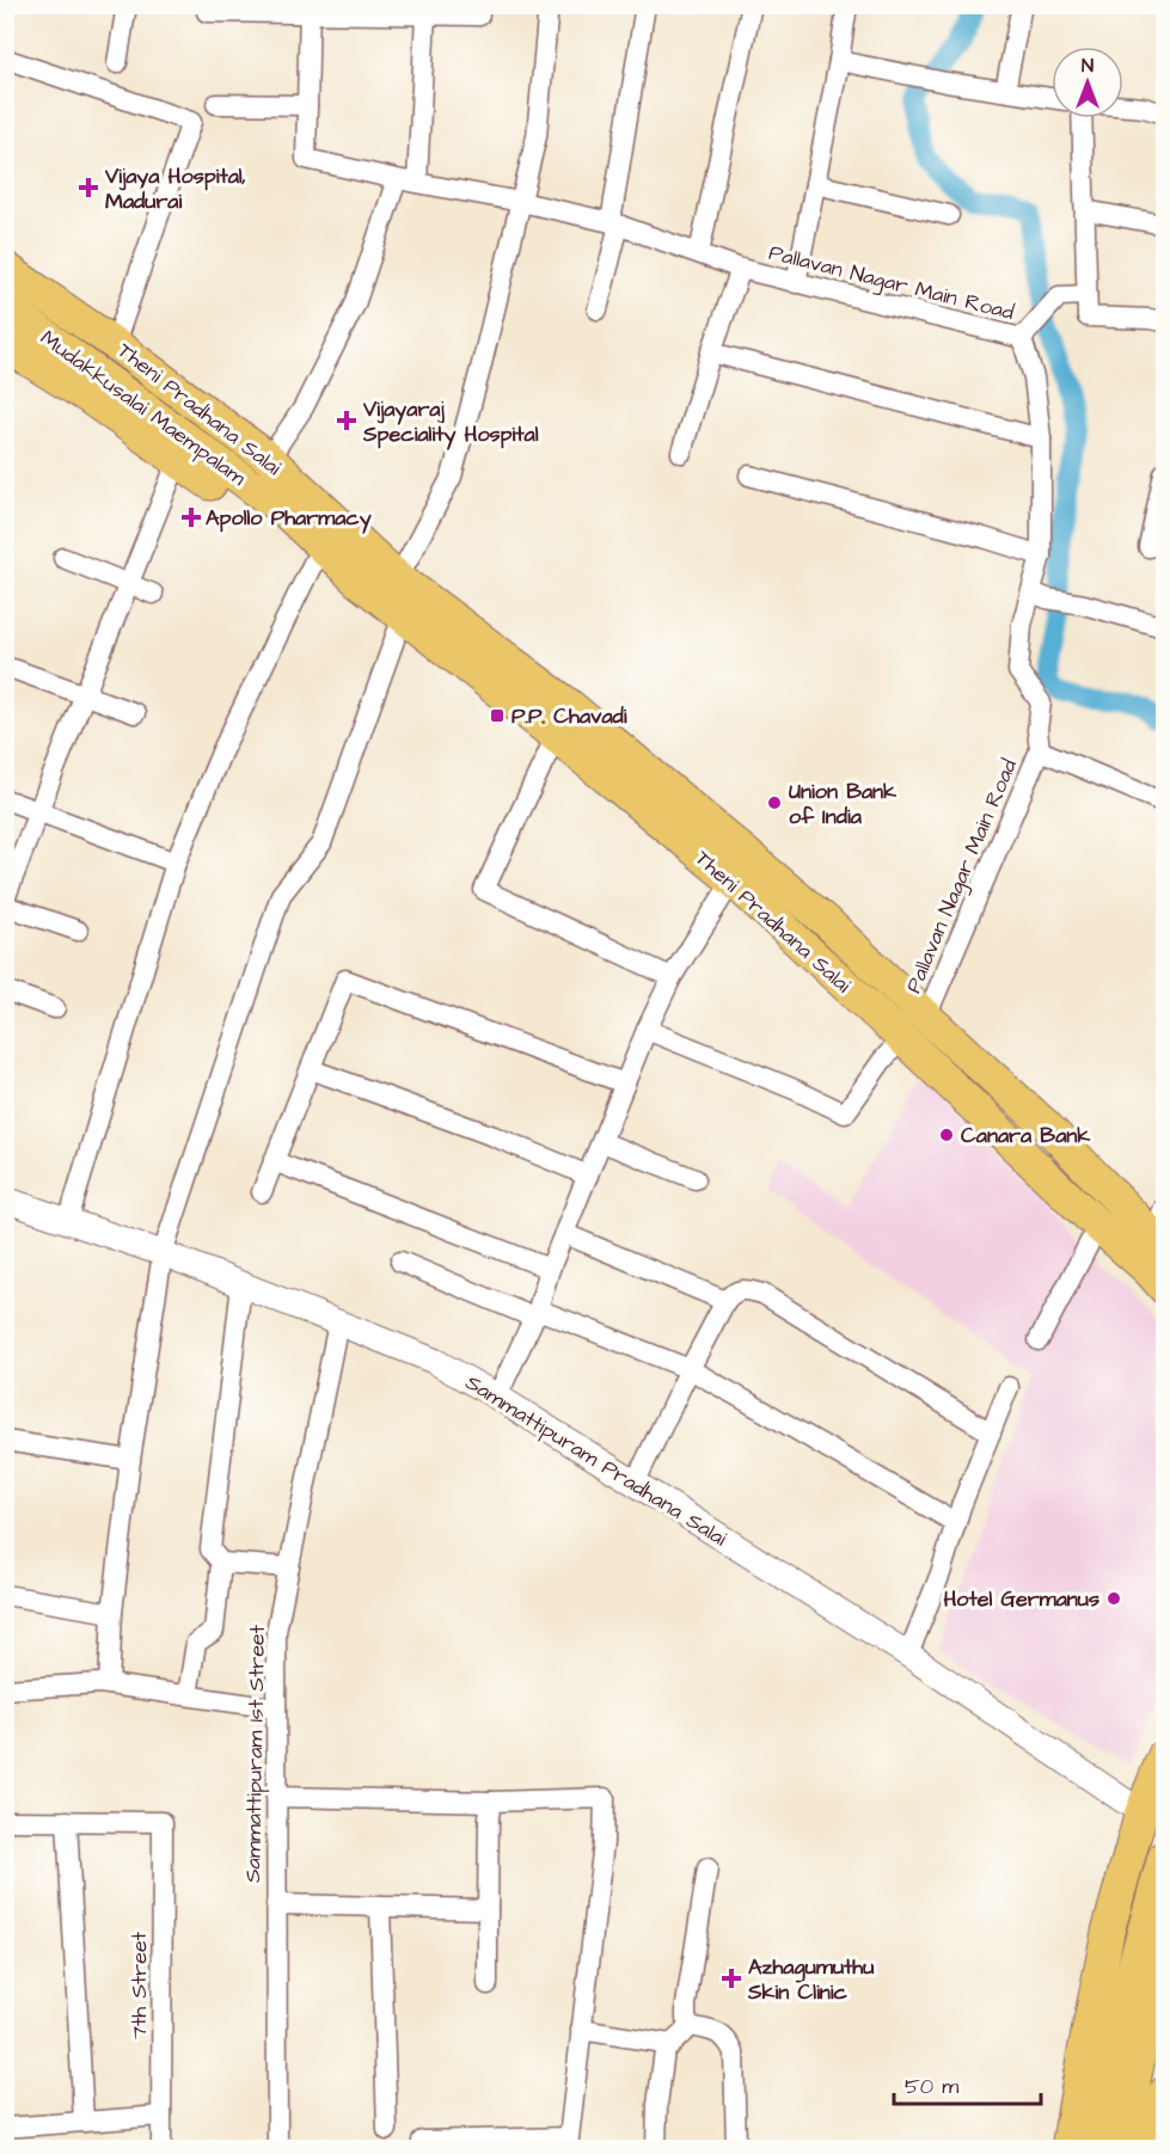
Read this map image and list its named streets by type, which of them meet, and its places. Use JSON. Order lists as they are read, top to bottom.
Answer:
{
  "streets": {
    "main road": ["Mudakkusalai Maempalam", "Theni Pradhana Salai"],
    "street": [
      "Pallavan Nagar Main Road",
      "Sammattipuram Pradhana Salai",
      "Sammattipuram 1st Street",
      "7th Street"
    ]
  },
  "crossings": [
    ["Pallavan Nagar Main Road", "Theni Pradhana Salai"],
    ["Mudakkusalai Maempalam", "Theni Pradhana Salai"],
    ["Sammattipuram Pradhana Salai", "Sammattipuram 1st Street"]
  ],
  "places": {
    "health": [
      "Vijaya Hospital, Madurai",
      "Vijayaraj Speciality Hospital",
      "Apollo Pharmacy",
      "Azhagumuthu Skin Clinic"
    ],
    "transit": ["P.P. Chavadi"],
    "other": ["Union Bank of India", "Canara Bank", "Hotel Germanus"]
  },
  "scale_bar": "50 m",
  "north": "top"
}
